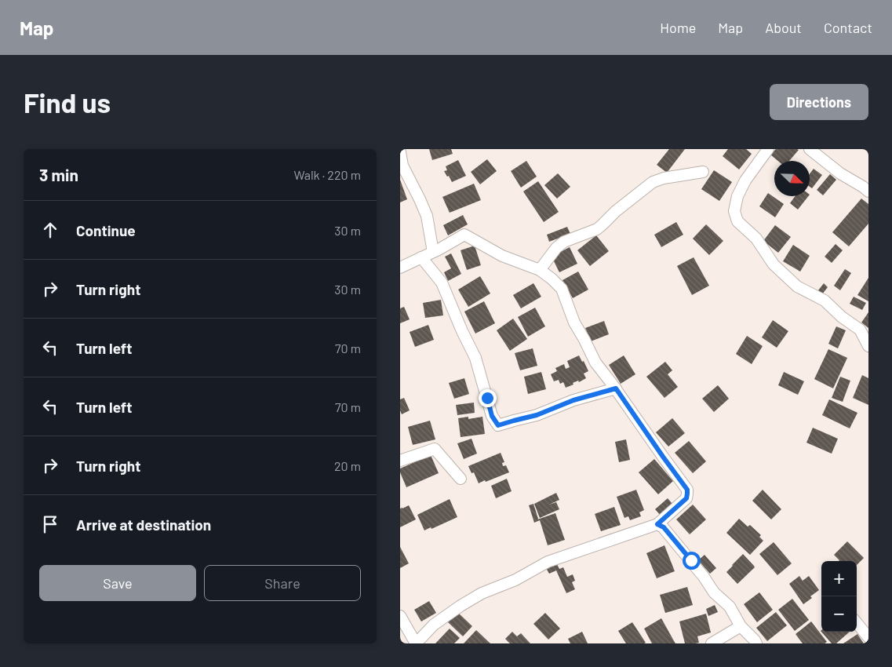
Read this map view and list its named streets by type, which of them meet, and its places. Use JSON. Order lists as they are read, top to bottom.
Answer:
{
  "north": "bottom right",
  "page": {
    "header": "Map",
    "nav": [
      "Home",
      "Map",
      "About",
      "Contact"
    ],
    "buttons": [
      "Directions",
      ["Save", "Share"]
    ],
    "title": "Find us",
    "heading": ["3 min", "Walk · 220 m"],
    "list": [
      ["Continue", "30 m"],
      ["Turn right", "30 m"],
      ["Turn left", "70 m"],
      ["Turn left", "70 m"],
      ["Turn right", "20 m"],
      "Arrive at destination"
    ],
    "map_buttons": ["+", "−"]
  }
}
